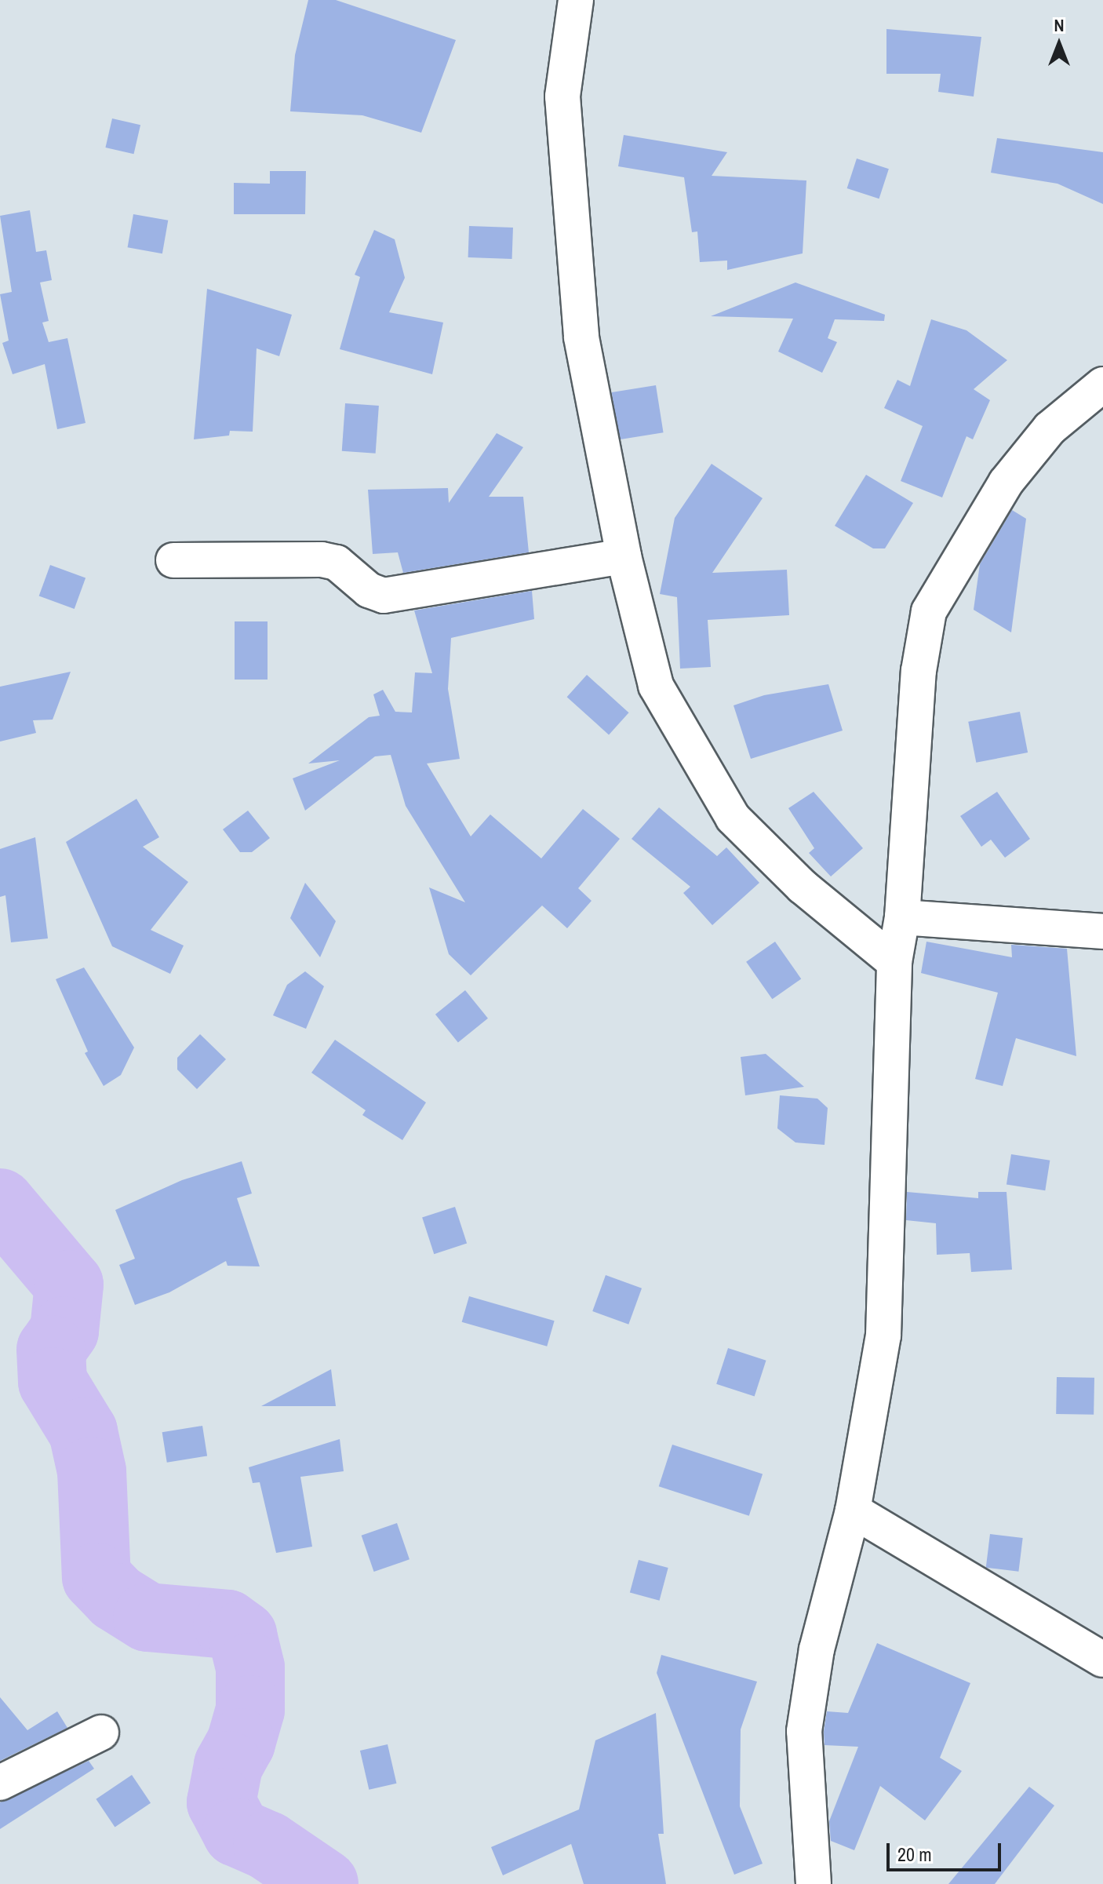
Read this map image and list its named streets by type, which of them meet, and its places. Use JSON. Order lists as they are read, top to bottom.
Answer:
{
  "scale_bar": "20 m",
  "north": "top"
}
